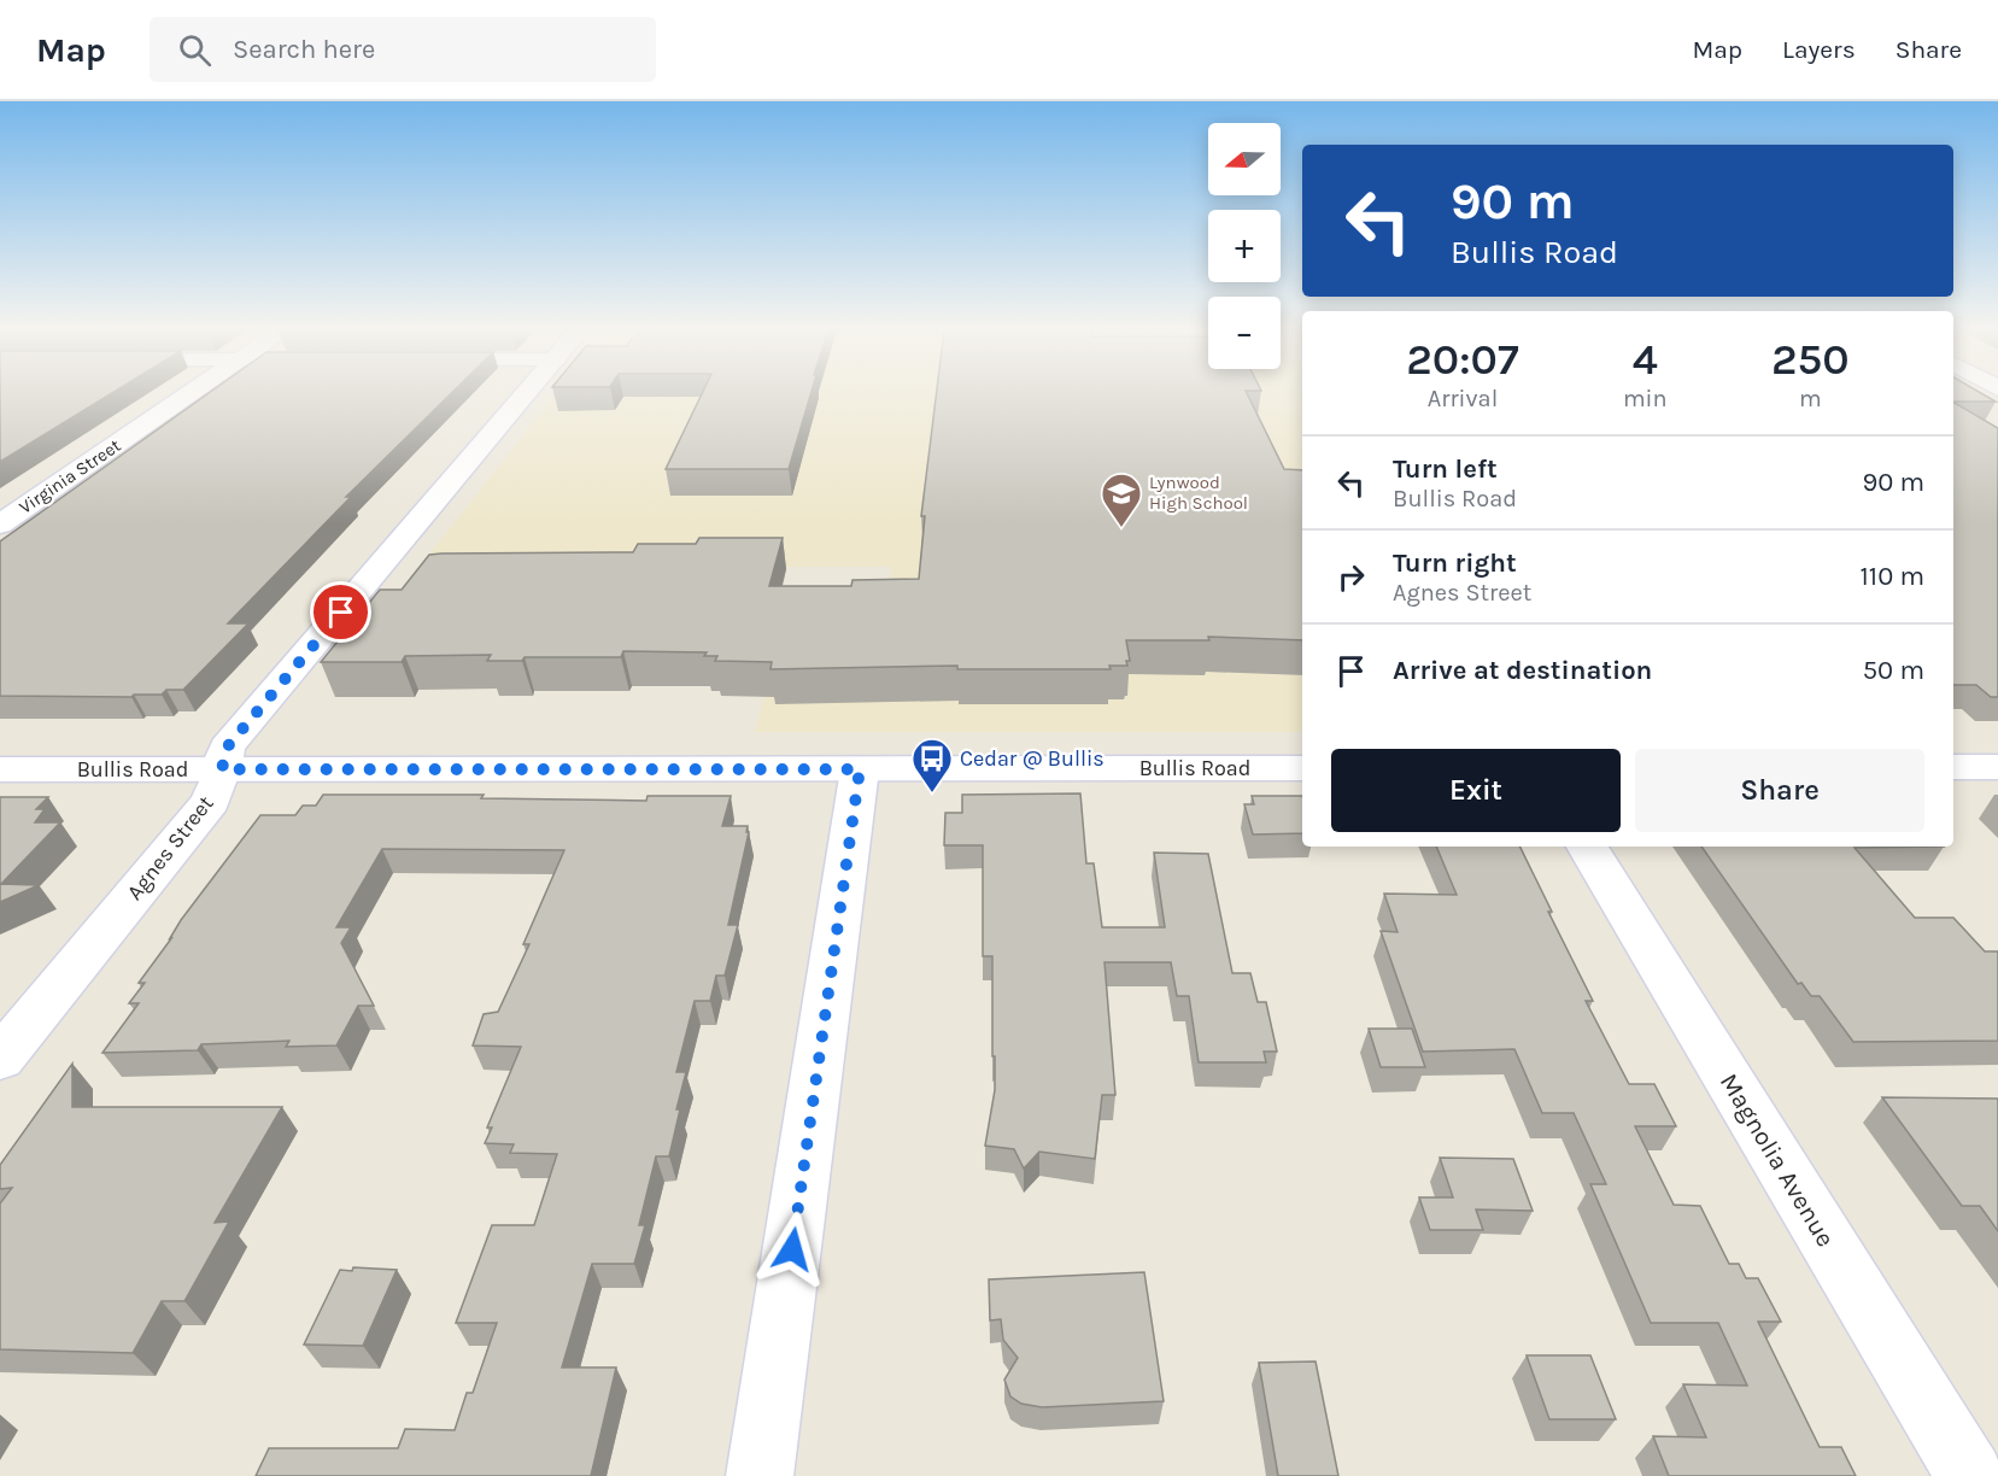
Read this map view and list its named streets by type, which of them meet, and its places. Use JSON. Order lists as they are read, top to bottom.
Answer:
{
  "streets": {
    "street": [
      "Virginia Street",
      "Bullis Road",
      "Agnes Street",
      "Magnolia Avenue"
    ]
  },
  "crossings": [
    ["Bullis Road", "Agnes Street"]
  ],
  "places": {
    "school or university": ["Lynwood High School"],
    "bus stop": ["Cedar @ Bullis"]
  },
  "north": "left",
  "page": {
    "header": "Map",
    "search": "Search here",
    "nav": ["Map", "Layers", "Share"],
    "map_buttons": ["+", "−"],
    "turn": ["90 m", "Bullis Road"],
    "eta": [
      "20:07",
      "Arrival",
      "4",
      "min",
      "250",
      "m"
    ],
    "list": [
      {
        "name": "Turn left",
        "note": "Bullis Road",
        "value": "90 m"
      },
      {
        "name": "Turn right",
        "note": "Agnes Street",
        "value": "110 m"
      },
      {
        "name": "Arrive at destination",
        "value": "50 m"
      }
    ],
    "buttons": ["Exit", "Share"]
  }
}
